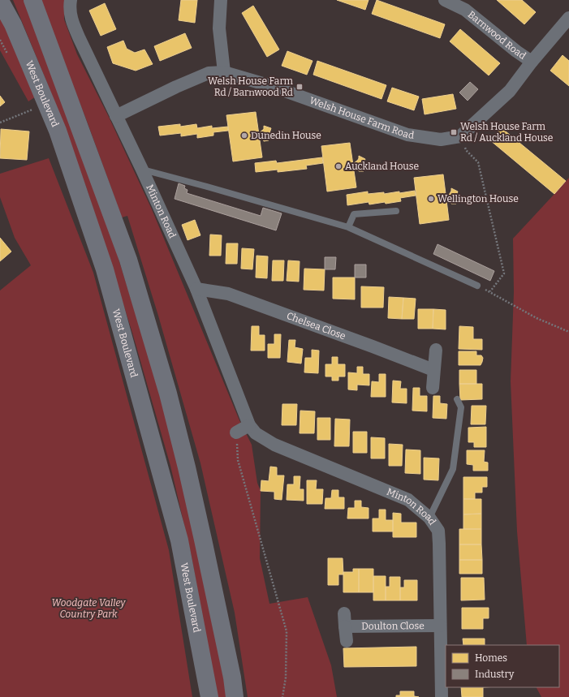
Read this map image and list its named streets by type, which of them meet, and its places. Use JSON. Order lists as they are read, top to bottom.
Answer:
{
  "streets": {
    "main road": ["West Boulevard"],
    "street": [
      "Barnwood Road",
      "Welsh House Farm Road",
      "Minton Road",
      "Chelsea Close",
      "Doulton Close"
    ]
  },
  "crossings": [
    ["Welsh House Farm Road", "Minton Road"],
    ["Minton Road", "Chelsea Close"],
    ["Minton Road", "Doulton Close"]
  ],
  "parks": ["Woodgate Valley Country Park"],
  "places": {
    "transit": ["Welsh House Farm Rd / Barnwood Rd", "Welsh House Farm Rd / Auckland House"],
    "other": ["Dunedin House", "Auckland House", "Wellington House"]
  },
  "legend": ["Homes", "Industry"]
}
